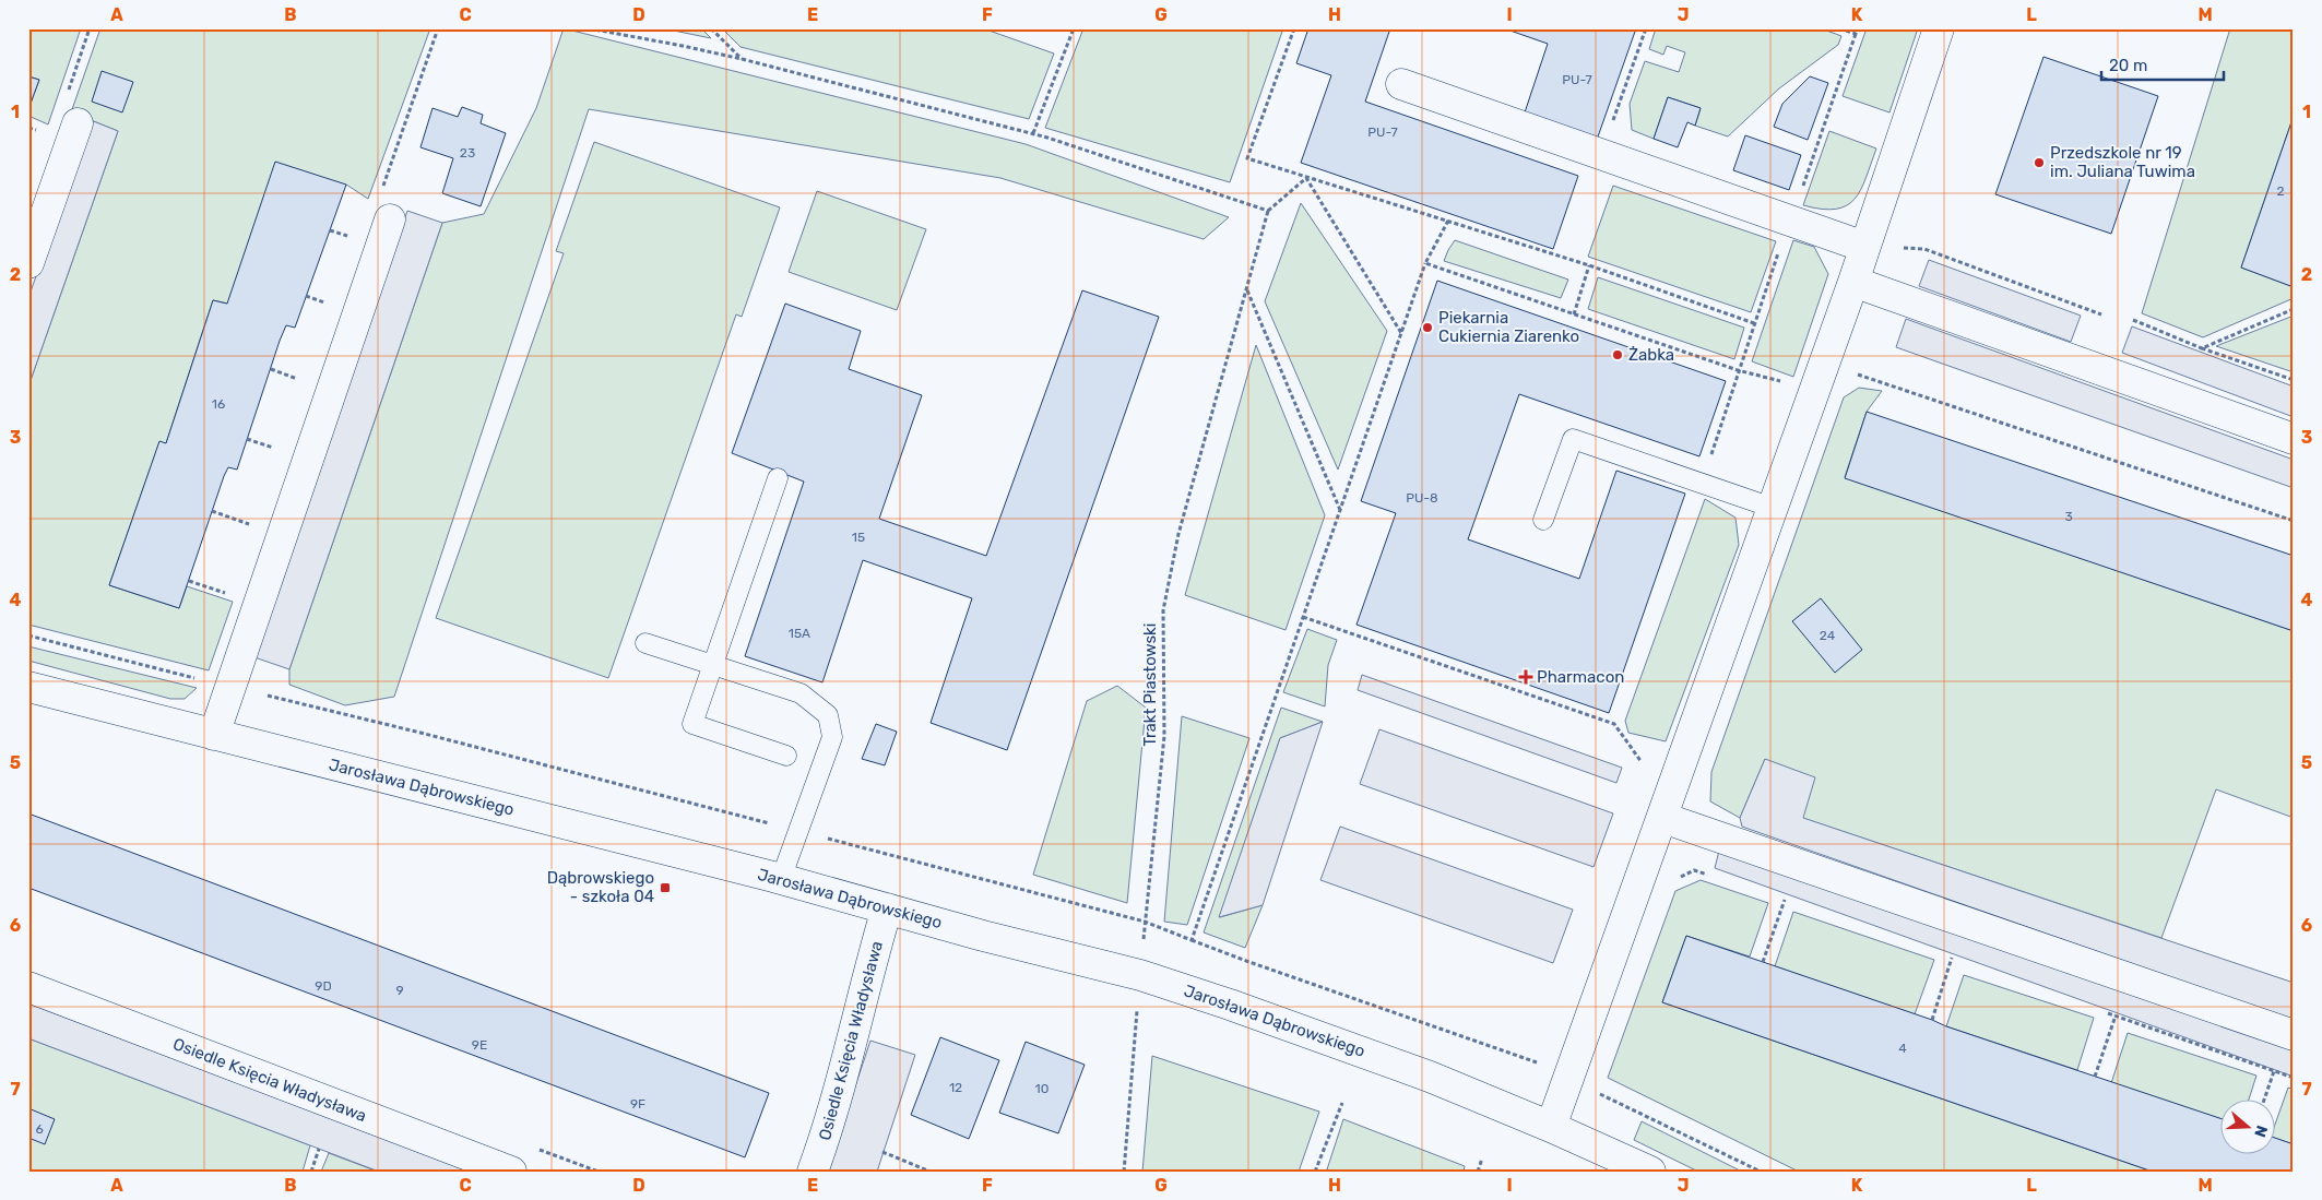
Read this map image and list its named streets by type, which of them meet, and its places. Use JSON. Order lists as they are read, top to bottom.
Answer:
{
  "streets": {
    "street": ["Jarosława Dąbrowskiego", "Osiedle Księcia Władysława"],
    "path": ["Trakt Piastowski"]
  },
  "crossings": [
    ["Trakt Piastowski", "Jarosława Dąbrowskiego"],
    ["Jarosława Dąbrowskiego", "Osiedle Księcia Władysława"]
  ],
  "places": {
    "other": ["Przedszkole nr 19 im. Juliana Tuwima", "Piekarnia Cukiernia Ziarenko", "Żabka"],
    "health": ["Pharmacon"],
    "transit": ["Dąbrowskiego - szkoła 04"]
  },
  "house_numbers": [
    "PU-7",
    "PU-7",
    "23",
    "2",
    "16",
    "PU-8",
    "3",
    "15",
    "15A",
    "24",
    "9D",
    "9",
    "9E",
    "4",
    "12",
    "10",
    "9F",
    "6"
  ],
  "scale_bar": "20 m",
  "north": "right",
  "grid": {
    "columns": [
      "A",
      "B",
      "C",
      "D",
      "E",
      "F",
      "G",
      "H",
      "I",
      "J",
      "K",
      "L",
      "M"
    ],
    "rows": [
      "1",
      "2",
      "3",
      "4",
      "5",
      "6",
      "7"
    ]
  }
}
